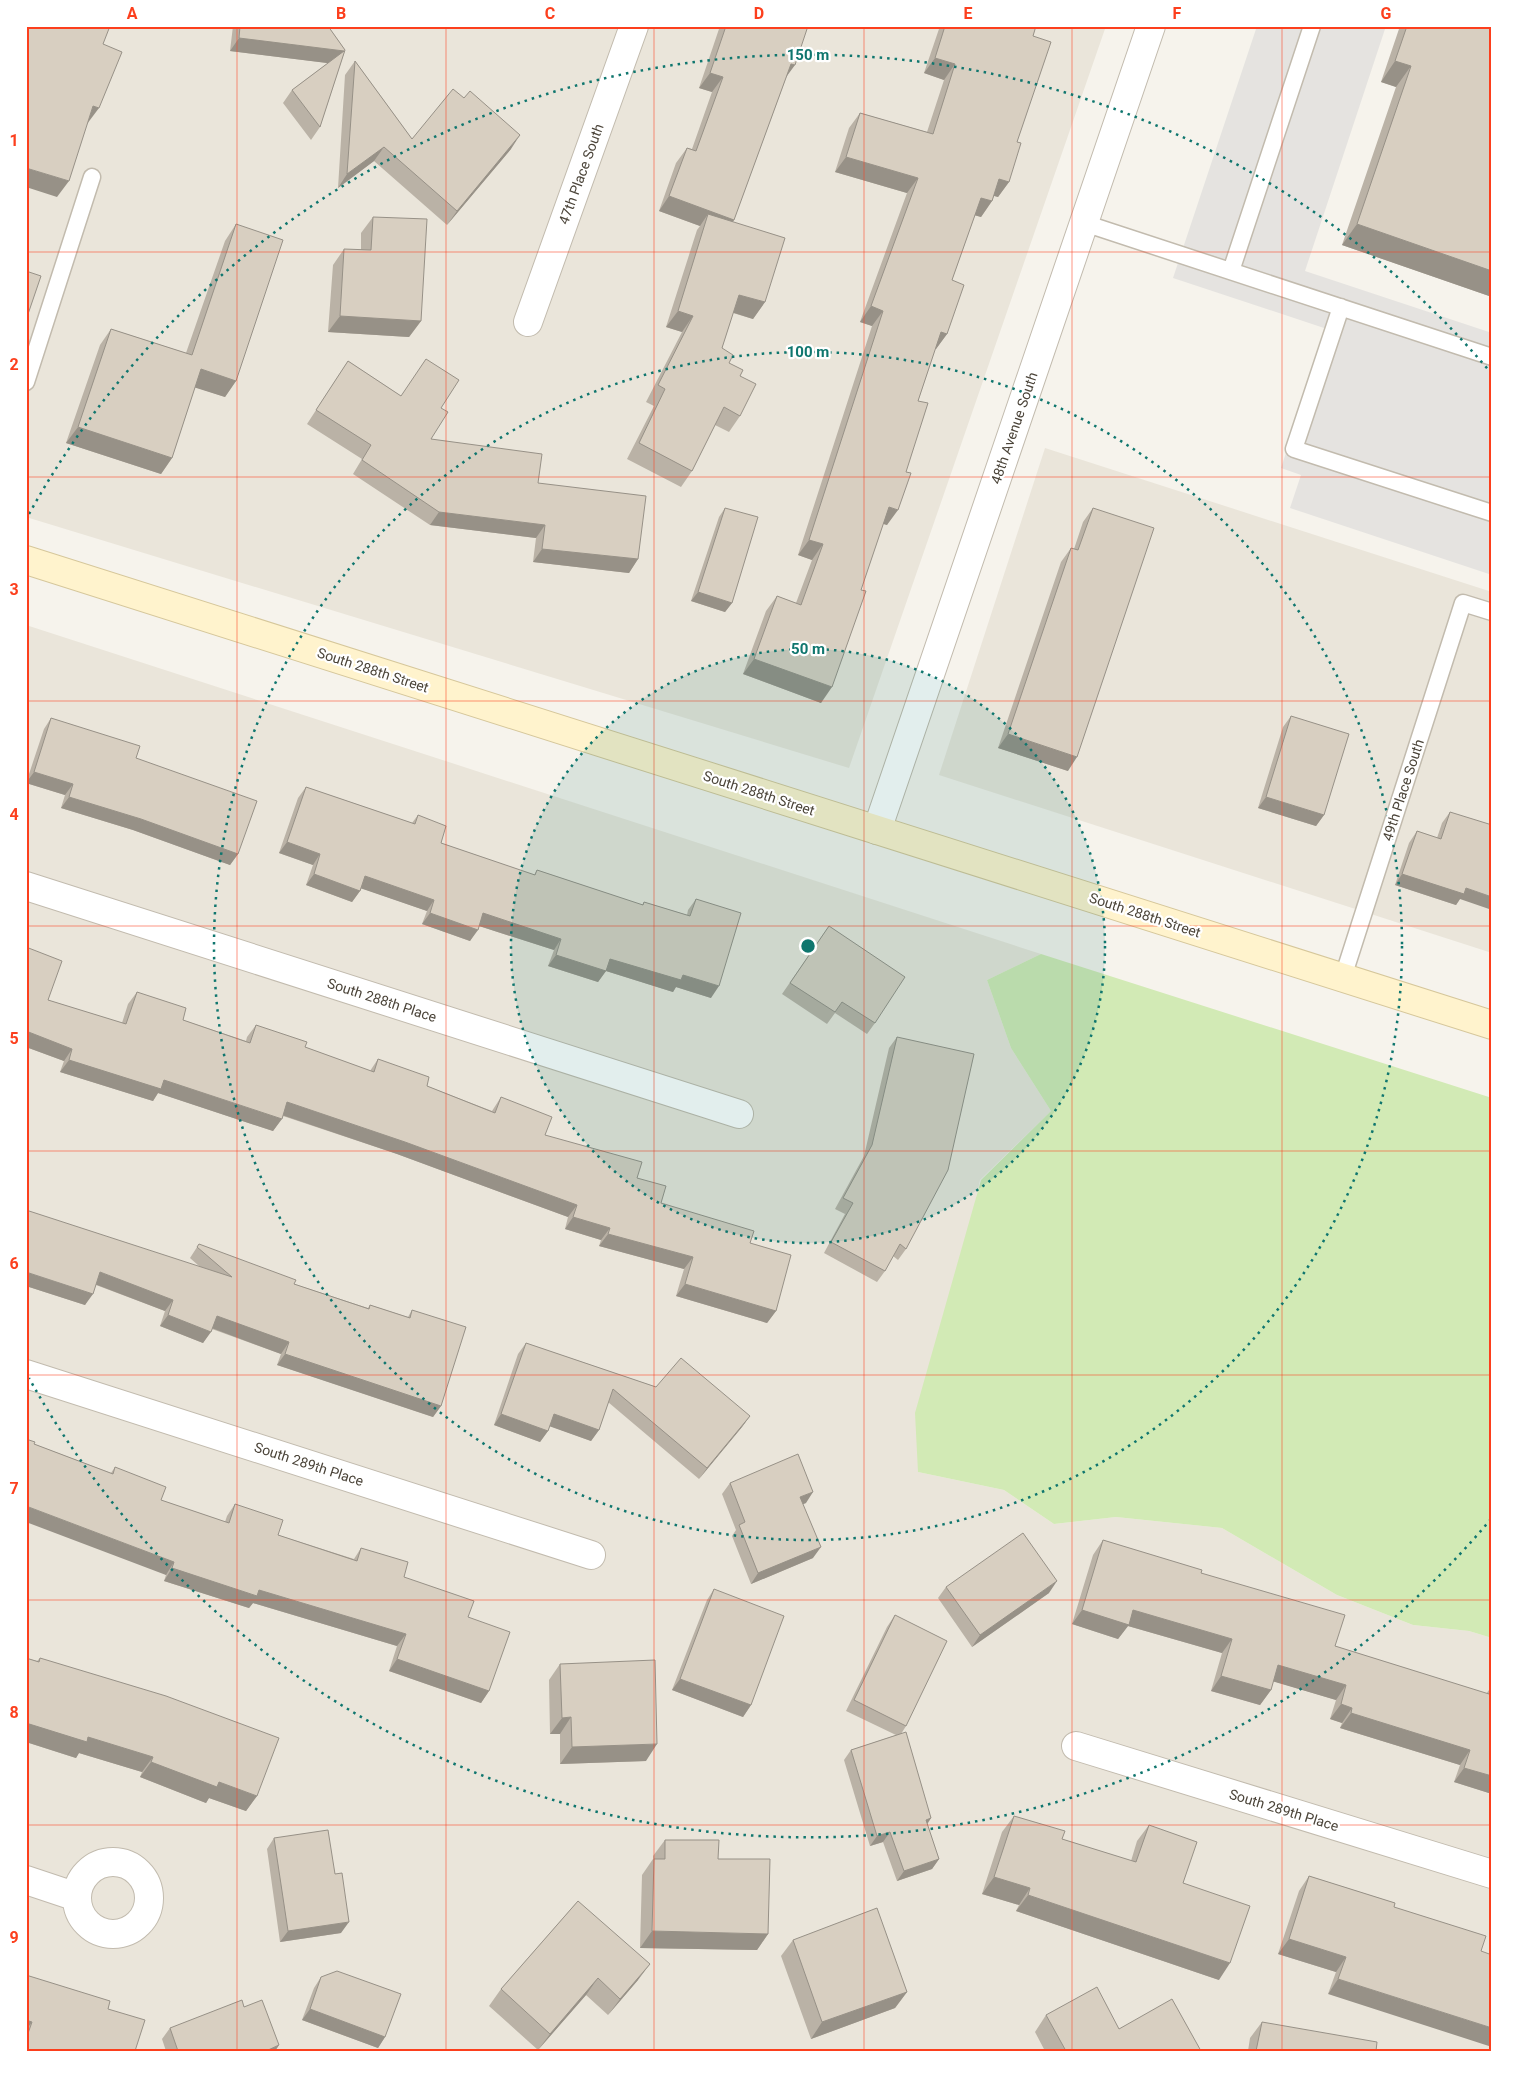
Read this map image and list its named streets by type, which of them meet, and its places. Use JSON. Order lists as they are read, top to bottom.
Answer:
{
  "streets": {
    "main road": ["South 288th Street"],
    "street": [
      "47th Place South",
      "48th Avenue South",
      "South 288th Place",
      "South 289th Place"
    ],
    "lane": ["49th Place South"]
  },
  "crossings": [
    ["48th Avenue South", "South 288th Street"],
    ["South 288th Street", "49th Place South"]
  ],
  "grid": {
    "columns": [
      "A",
      "B",
      "C",
      "D",
      "E",
      "F",
      "G"
    ],
    "rows": [
      "1",
      "2",
      "3",
      "4",
      "5",
      "6",
      "7",
      "8",
      "9"
    ]
  },
  "rings": ["150 m", "100 m", "50 m"]
}
